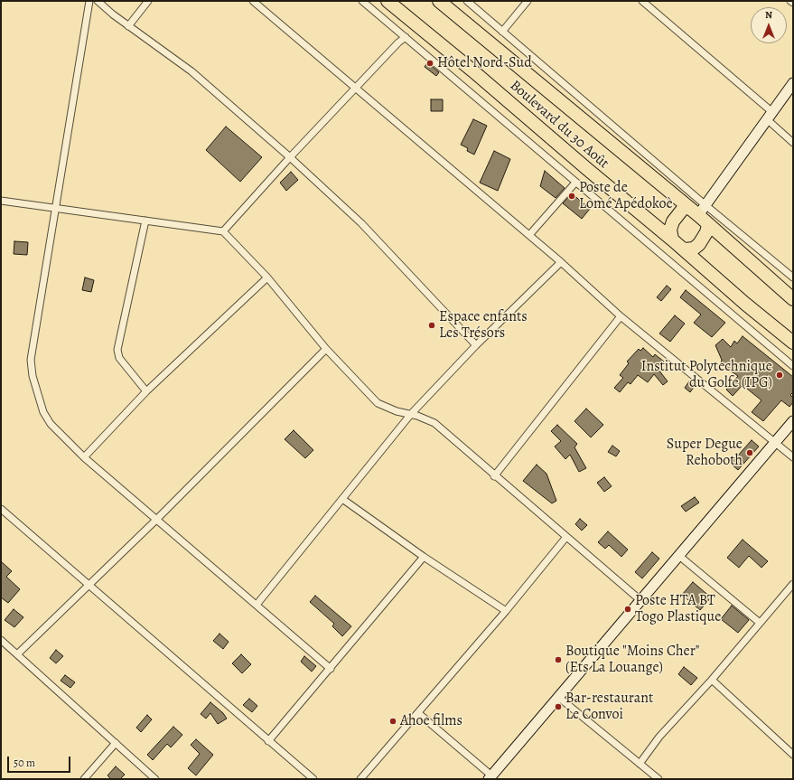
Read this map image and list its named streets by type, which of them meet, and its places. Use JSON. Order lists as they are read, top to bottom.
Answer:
{
  "streets": {
    "highway": ["Boulevard du 30 Août"]
  },
  "places": [
    "Hôtel Nord-Sud",
    "Poste de Lomé Apédokoè",
    "Espace enfants Les Trésors",
    "Institut Polytechnique du Golfe (IPG)",
    "Super Degue Rehoboth",
    "Poste HTA BT Togo Plastique",
    "Boutique \"Moins Cher\" (Ets La Louange)",
    "Bar-restaurant Le Convoi",
    "Ahoe films"
  ],
  "scale_bar": "50 m",
  "north": "top"
}
